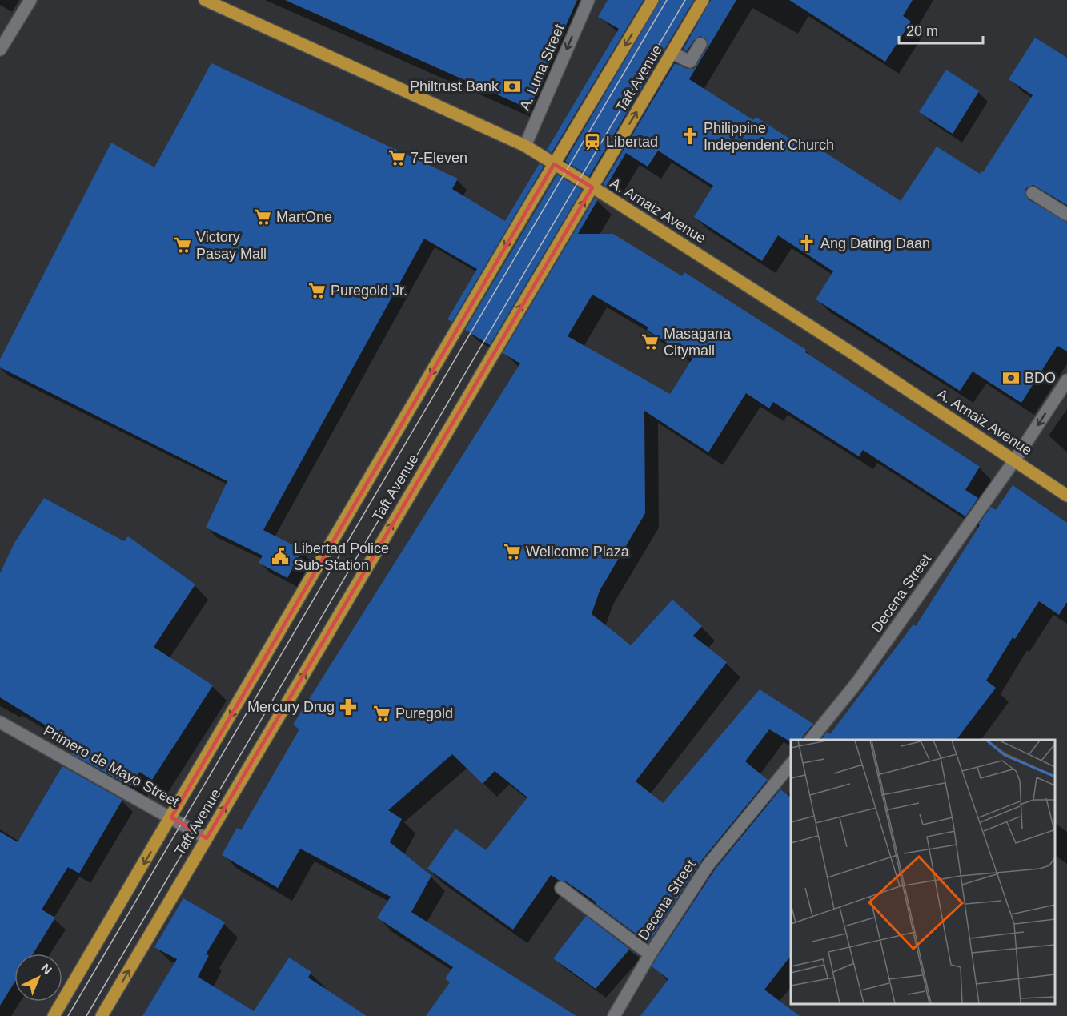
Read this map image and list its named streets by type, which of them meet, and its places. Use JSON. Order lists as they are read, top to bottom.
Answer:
{
  "streets": {
    "main road": ["Taft Avenue", "A. Arnaiz Avenue"],
    "street": ["A. Luna Street", "Decena Street", "Primero de Mayo Street"]
  },
  "crossings": [
    ["A. Luna Street", "A. Arnaiz Avenue"],
    ["Taft Avenue", "A. Arnaiz Avenue"],
    ["Taft Avenue", "Primero de Mayo Street"],
    ["A. Arnaiz Avenue", "Decena Street"]
  ],
  "one_way": ["A. Luna Street"],
  "places": {
    "bank": ["Philtrust Bank", "BDO"],
    "church": ["Philippine Independent Church", "Ang Dating Daan"],
    "station": ["Libertad"],
    "supermarket": [
      "7-Eleven",
      "MartOne",
      "Victory Pasay Mall",
      "Puregold Jr.",
      "Masagana Citymall",
      "Wellcome Plaza",
      "Puregold"
    ],
    "public building": ["Libertad Police Sub-Station"],
    "pharmacy": ["Mercury Drug"]
  },
  "scale_bar": "20 m",
  "north": "top right"
}
